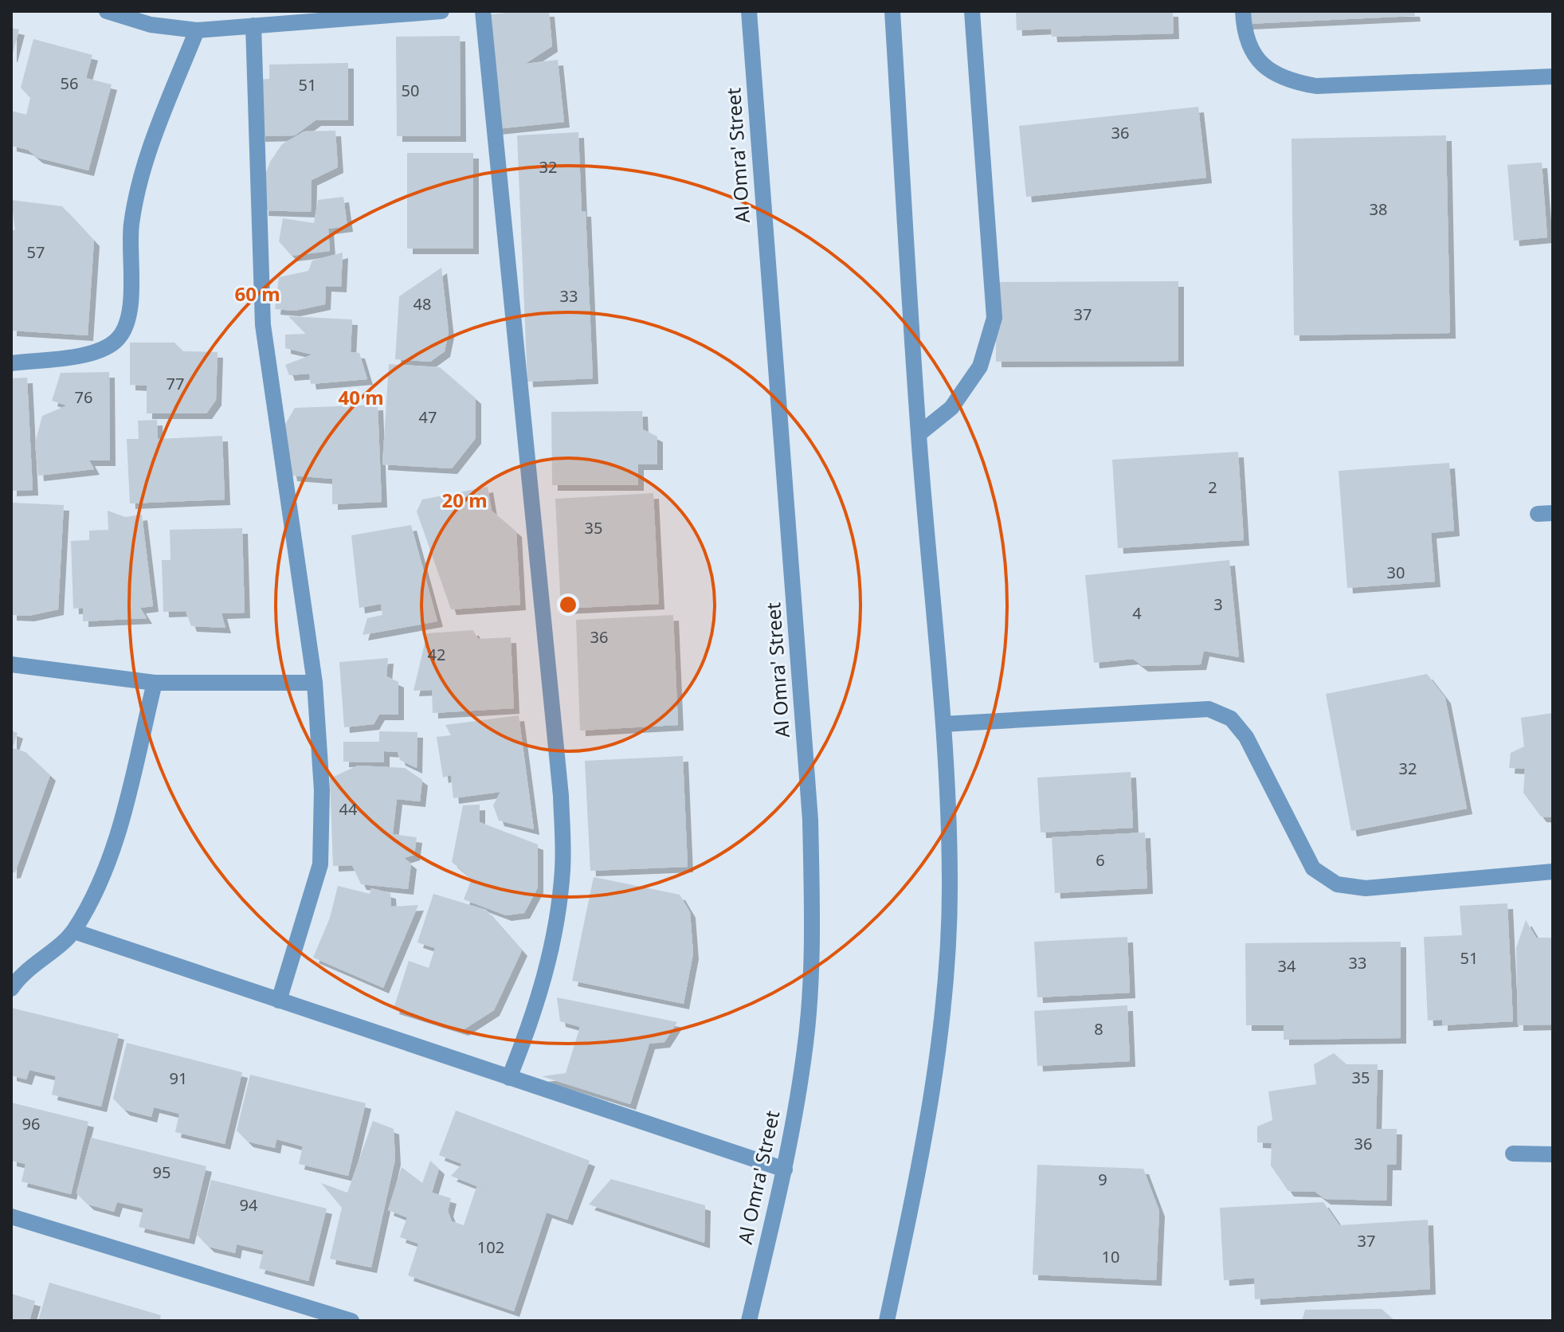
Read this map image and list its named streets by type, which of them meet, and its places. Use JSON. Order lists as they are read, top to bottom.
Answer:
{
  "streets": {
    "street": ["Al Omra' Street"]
  },
  "house_numbers": [
    "56",
    "51",
    "50",
    "36",
    "32",
    "38",
    "57",
    "33",
    "48",
    "37",
    "77",
    "76",
    "47",
    "2",
    "35",
    "30",
    "3",
    "4",
    "36",
    "42",
    "32",
    "44",
    "6",
    "51",
    "33",
    "34",
    "8",
    "35",
    "91",
    "96",
    "36",
    "95",
    "9",
    "94",
    "37",
    "102",
    "10"
  ],
  "rings": ["60 m", "40 m", "20 m"]
}
